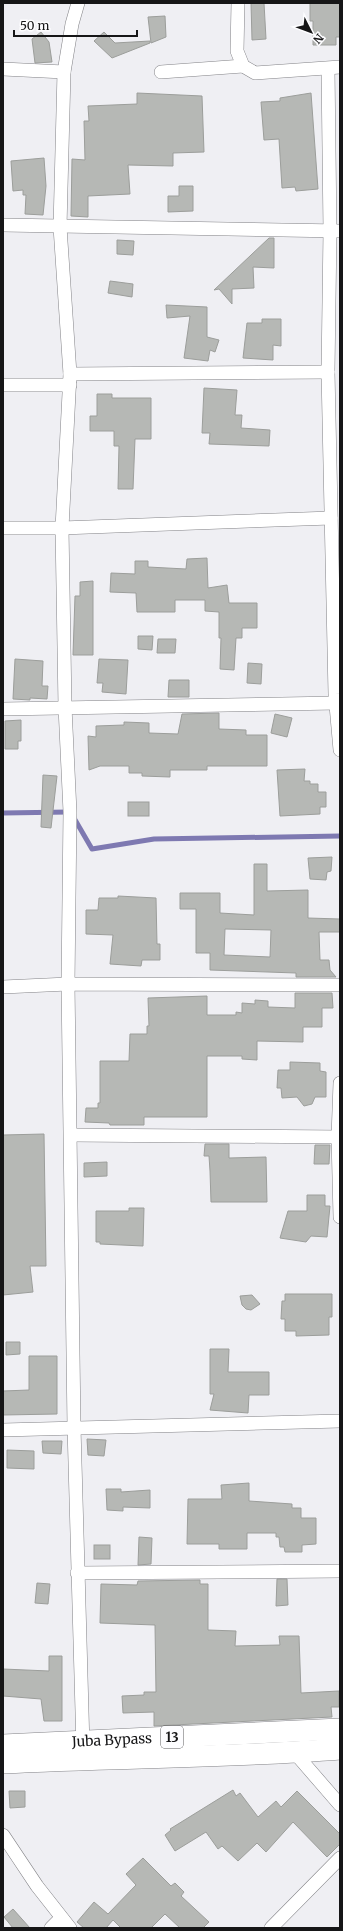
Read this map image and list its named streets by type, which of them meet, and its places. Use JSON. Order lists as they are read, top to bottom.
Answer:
{
  "streets": {
    "main road": ["13", "Juba Bypass"]
  },
  "scale_bar": "50 m",
  "north": "bottom right"
}
